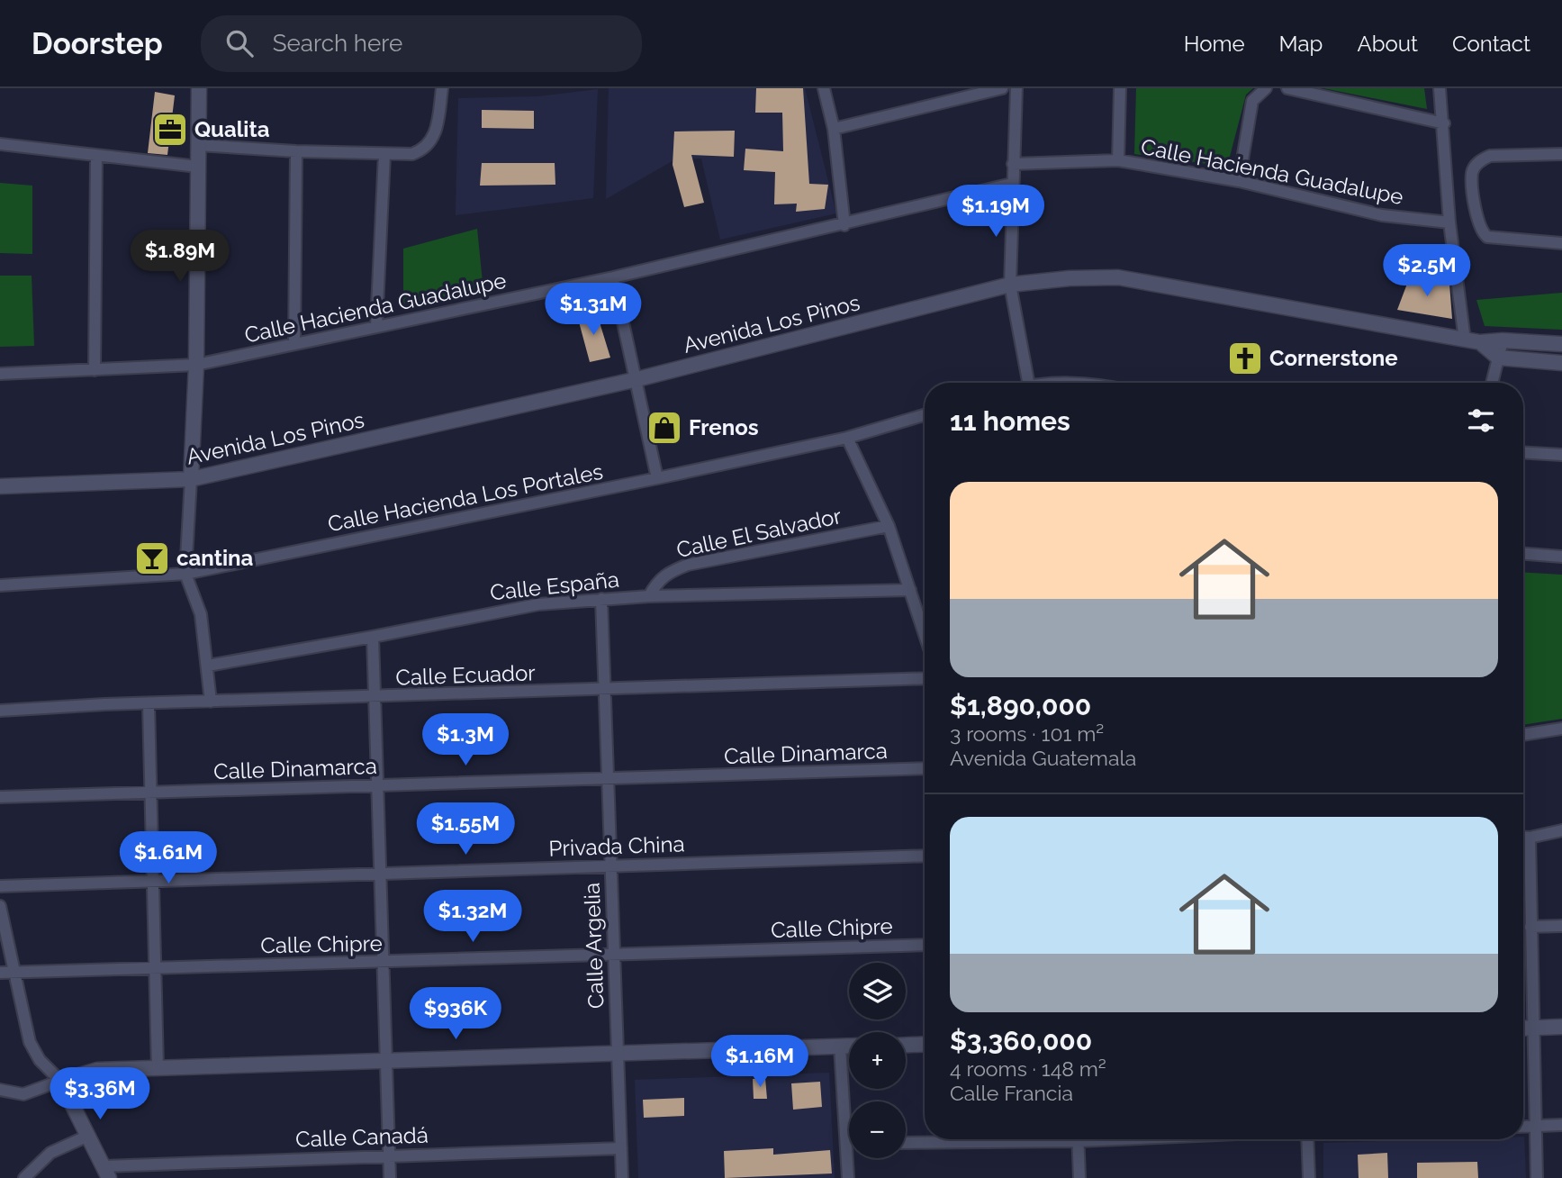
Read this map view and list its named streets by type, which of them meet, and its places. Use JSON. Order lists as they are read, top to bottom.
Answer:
{
  "streets": {
    "street": [
      "Calle Hacienda Guadalupe",
      "Avenida Los Pinos",
      "Calle Hacienda Los Portales",
      "Calle El Salvador",
      "Calle España",
      "Calle Ecuador",
      "Calle Dinamarca",
      "Privada China",
      "Calle Chipre",
      "Calle Argelia",
      "Calle Canadá"
    ]
  },
  "crossings": [
    ["Calle El Salvador", "Calle España"],
    ["Calle España", "Calle Argelia"],
    ["Calle Ecuador", "Calle Argelia"],
    ["Calle Dinamarca", "Calle Argelia"],
    ["Privada China", "Calle Argelia"],
    ["Calle Chipre", "Calle Argelia"],
    ["Calle Argelia", "Calle Canadá"]
  ],
  "places": {
    "office": ["Qualita"],
    "church": ["Cornerstone"],
    "shop": ["Frenos"],
    "bar": ["cantina"]
  },
  "page": {
    "header": "Doorstep",
    "search": "Search here",
    "nav": [
      "Home",
      "Map",
      "About",
      "Contact"
    ],
    "price": [
      "$1.19M",
      "$1.89M",
      "$2.5M",
      "$1.31M",
      "$1.3M",
      "$1.55M",
      "$1.61M",
      "$1.32M",
      "$936K",
      "$1.16M",
      "$3.36M"
    ],
    "heading": "11 homes",
    "list": [
      {
        "name": "$1,890,000",
        "note": "3 rooms · 101 m² · Avenida Guatemala"
      },
      {
        "name": "$3,360,000",
        "note": "4 rooms · 148 m² · Calle Francia"
      }
    ],
    "map_buttons": ["+", "−"]
  }
}
